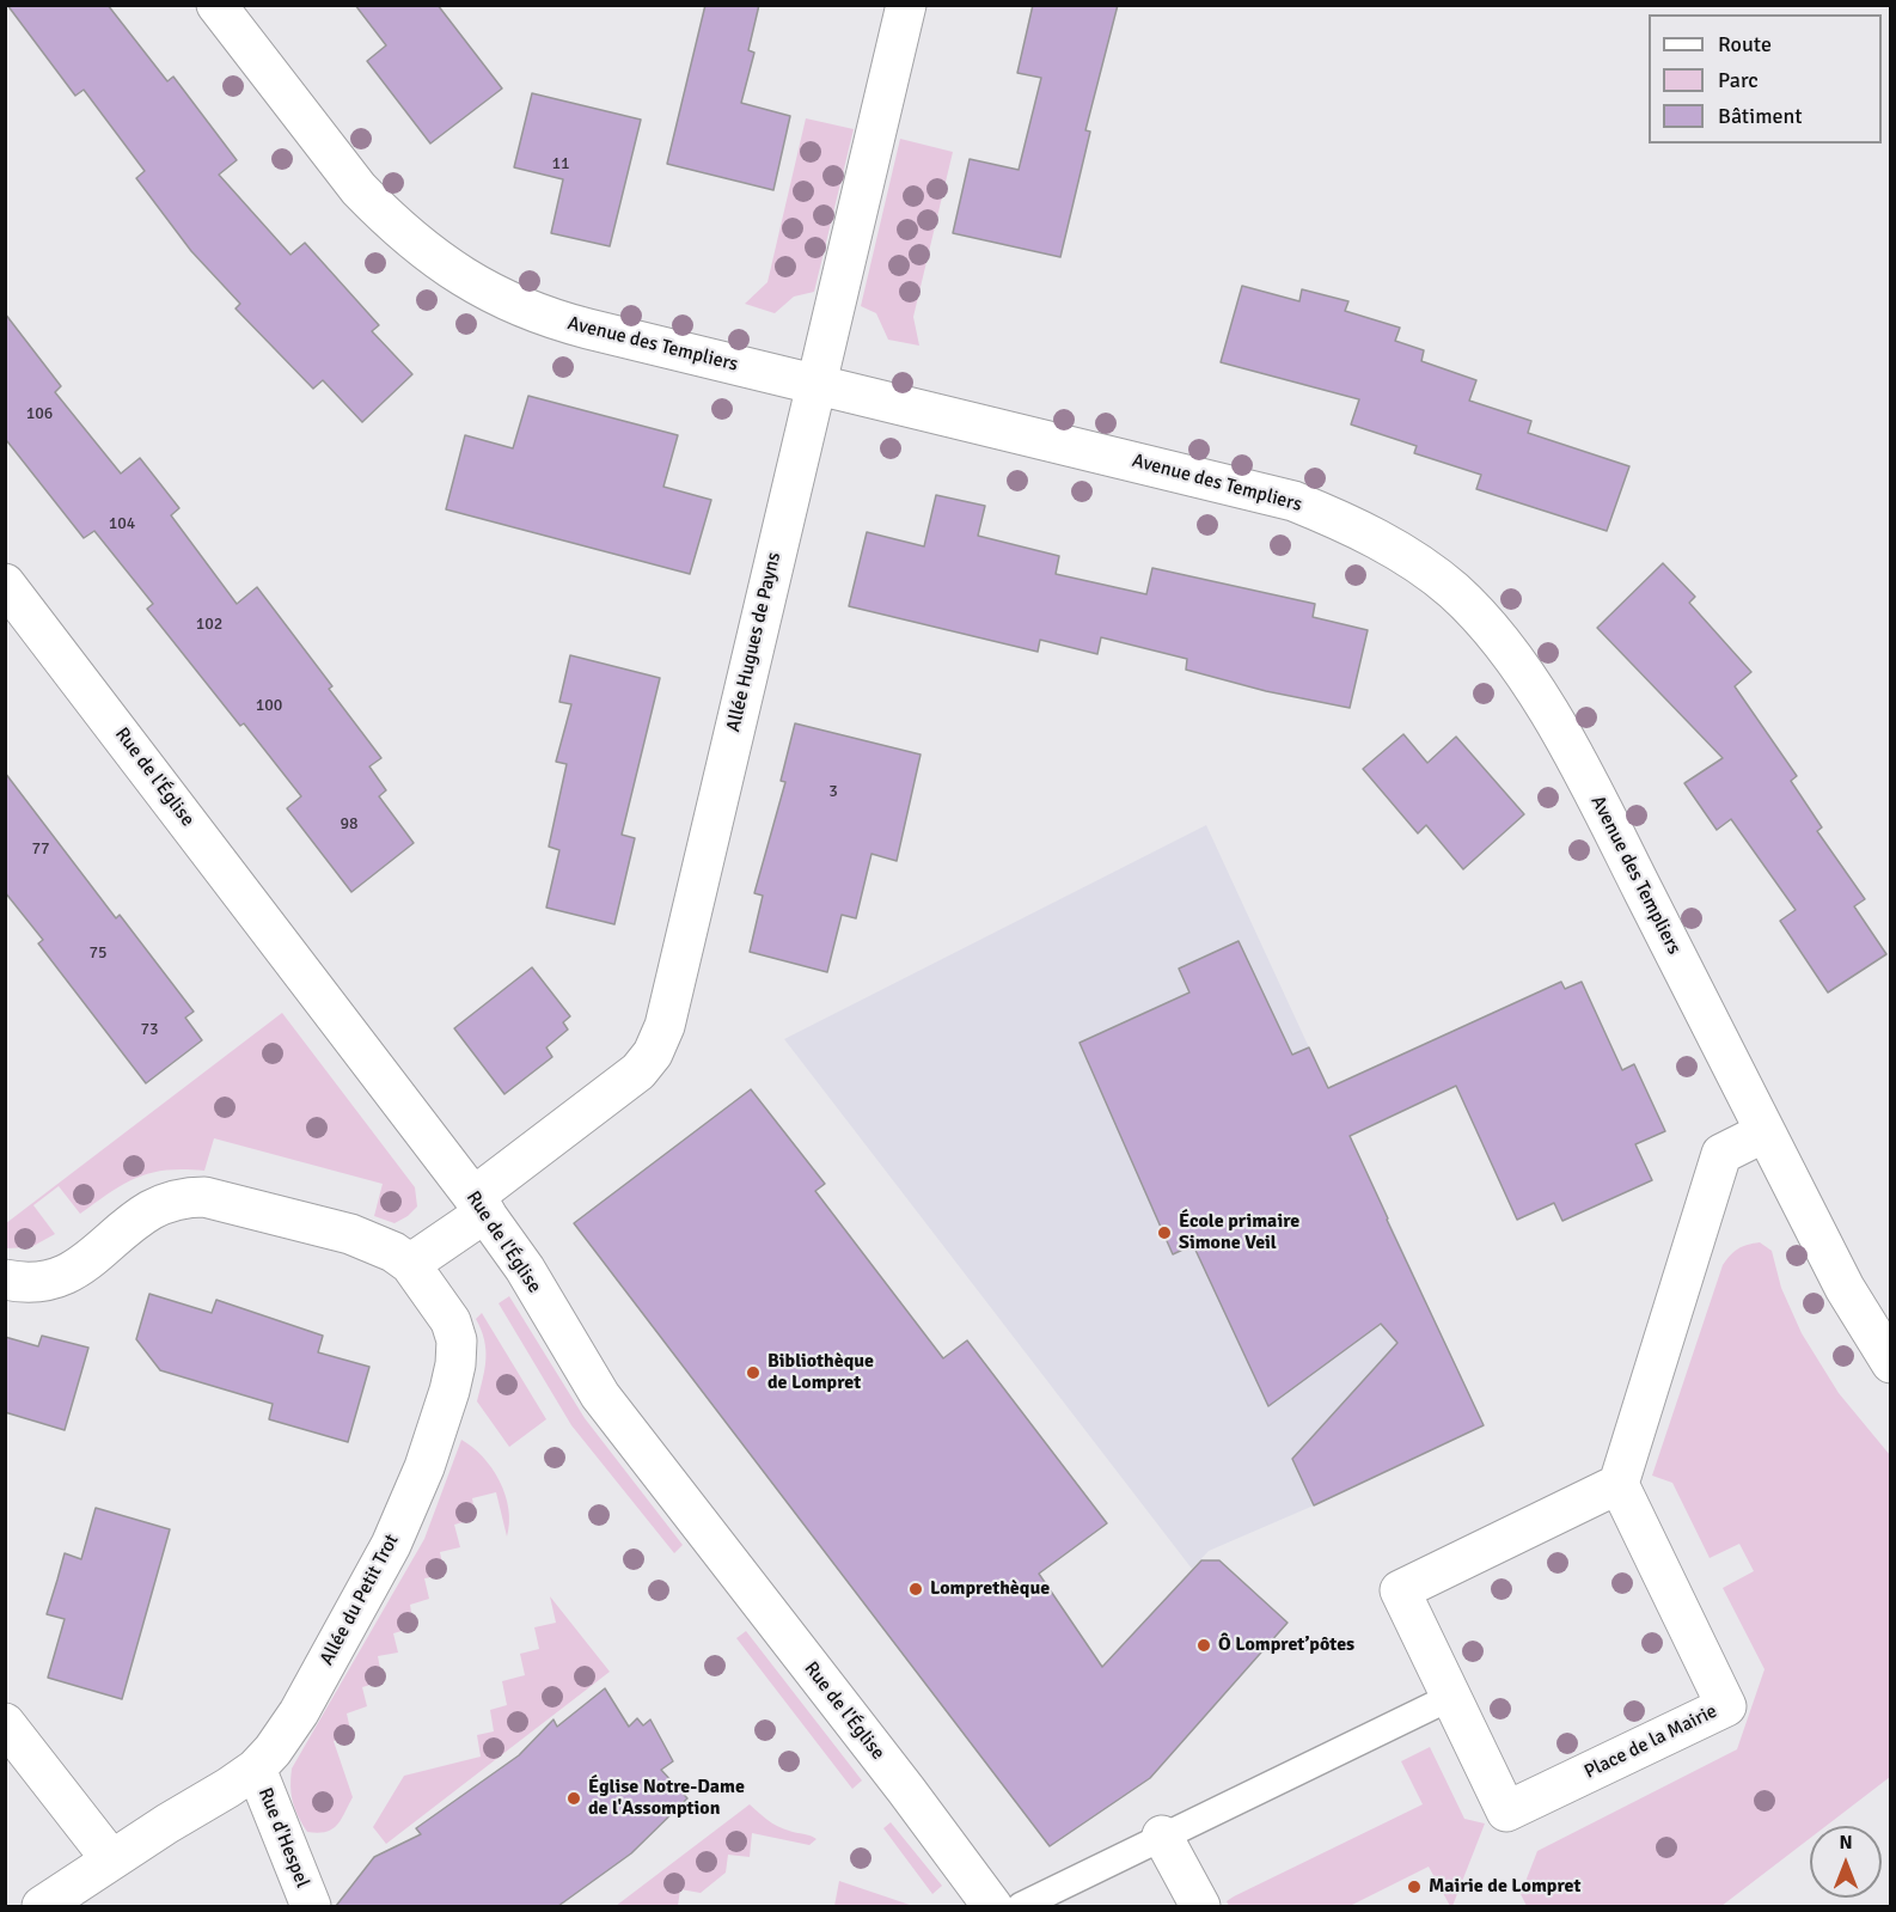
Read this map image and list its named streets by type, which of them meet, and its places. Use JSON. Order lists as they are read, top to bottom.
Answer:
{
  "streets": {
    "street": [
      "Avenue des Templiers",
      "Allée Hugues de Payns",
      "Rue de l'Église",
      "Allée du Petit Trot",
      "Place de la Mairie",
      "Rue d'Hespel"
    ]
  },
  "crossings": [
    ["Avenue des Templiers", "Allée Hugues de Payns"],
    ["Allée Hugues de Payns", "Rue de l'Église"],
    ["Allée du Petit Trot", "Rue d'Hespel"]
  ],
  "places": [
    "École primaire Simone Veil",
    "Bibliothèque de Lompret",
    "Lomprethèque",
    "Ô Lompret’pôtes",
    "Église Notre-Dame de l'Assomption",
    "Mairie de Lompret"
  ],
  "house_numbers": [
    "11",
    "106",
    "104",
    "102",
    "100",
    "3",
    "98",
    "77",
    "75",
    "73"
  ],
  "legend": ["Route", "Parc", "Bâtiment"],
  "north": "top"
}
